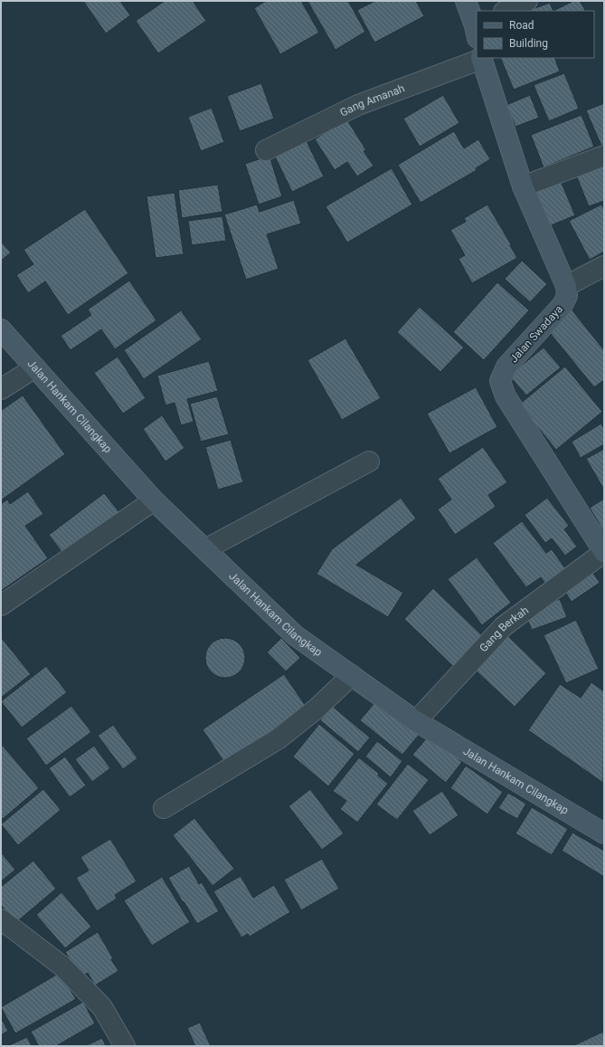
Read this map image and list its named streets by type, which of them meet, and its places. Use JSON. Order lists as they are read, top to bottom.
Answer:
{
  "streets": {
    "street": [
      "Gang Amanah",
      "Jalan Swadaya",
      "Jalan Hankam Cilangkap",
      "Gang Berkah"
    ]
  },
  "crossings": [
    ["Jalan Swadaya", "Gang Berkah"],
    ["Jalan Hankam Cilangkap", "Gang Berkah"]
  ],
  "legend": ["Road", "Building"]
}
